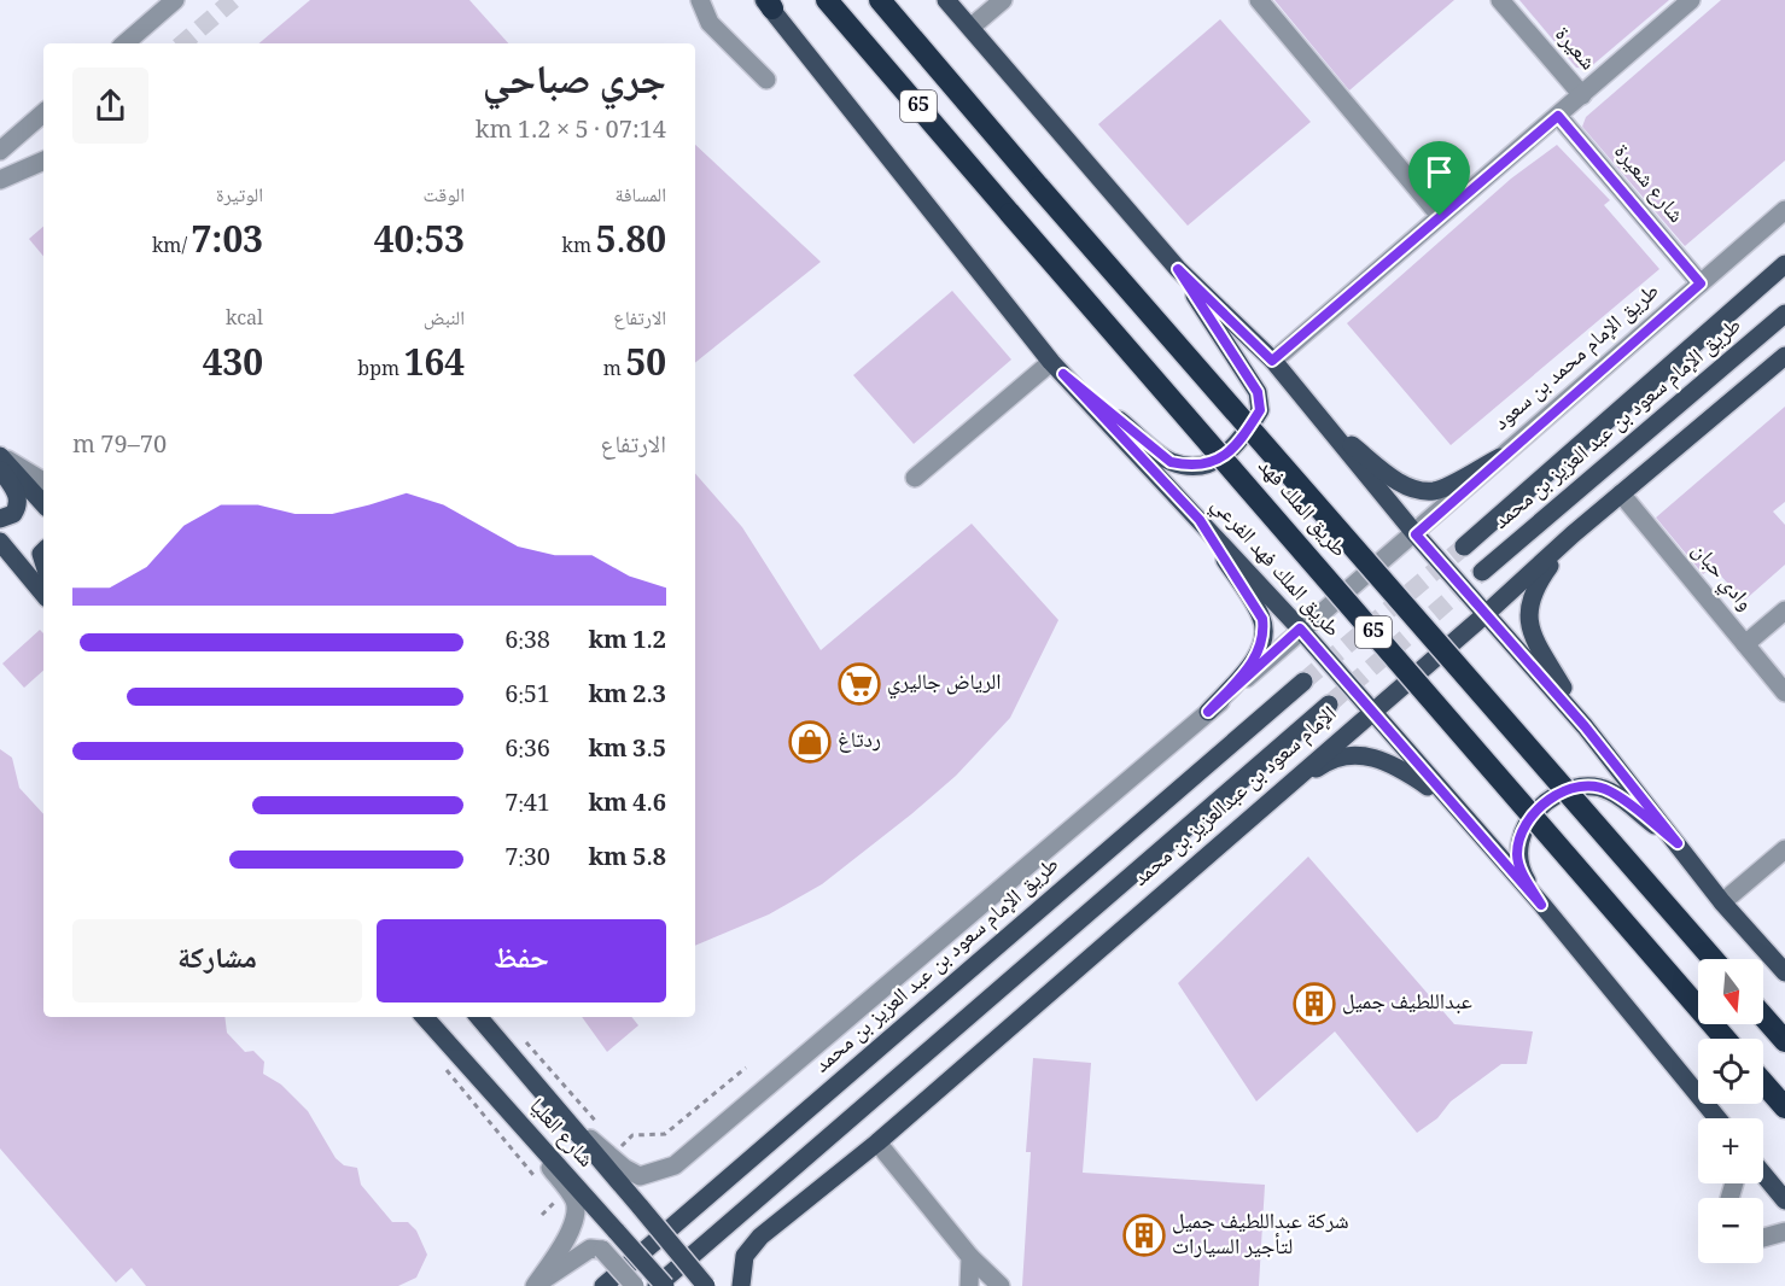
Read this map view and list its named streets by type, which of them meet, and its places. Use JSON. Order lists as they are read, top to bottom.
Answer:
{
  "streets": {
    "highway": ["65", "طريق الملك فهد"],
    "main road": [
      "طريق الإمام سعود بن عبد العزيز بن محمد",
      "طريق الملك فهد الفرعي",
      "الإمام سعود بن عبدالعزيز بن محمد",
      "شارع العليا"
    ],
    "street": [
      "شعيرة",
      "شارع شعيرة",
      "طريق الإمام محمد بن سعود",
      "وادي حبان"
    ]
  },
  "crossings": [
    ["شارع شعيرة", "طريق الإمام محمد بن سعود"],
    ["طريق الإمام محمد بن سعود", "طريق الملك فهد الفرعي"],
    ["طريق الإمام محمد بن سعود", "شارع العليا"],
    ["طريق الملك فهد الفرعي", "الإمام سعود بن عبدالعزيز بن محمد"],
    ["وادي حبان", "الإمام سعود بن عبدالعزيز بن محمد"]
  ],
  "places": {
    "supermarket": ["الرياض جاليري"],
    "shop": ["ردتاغ"],
    "building": ["عبداللطيف جميل", "شركة عبداللطيف جميل لتأجير السيارات"]
  },
  "north": "bottom",
  "page": {
    "heading": ["جري صباحي", "07:14 · 5 × 1.2 km"],
    "stats": [
      ["المسافة", "5.80 km"],
      ["الوقت", "40:53"],
      ["الوتيرة", "7:03 /km"],
      ["الارتفاع", "50 m"],
      ["النبض", "164 bpm"],
      ["kcal", "430"]
    ],
    "chart": ["الارتفاع", "70–79 m"],
    "list": [
      {
        "name": "1.2 km",
        "note": "6:38"
      },
      {
        "name": "2.3 km",
        "note": "6:51"
      },
      {
        "name": "3.5 km",
        "note": "6:36"
      },
      {
        "name": "4.6 km",
        "note": "7:41"
      },
      {
        "name": "5.8 km",
        "note": "7:30"
      }
    ],
    "buttons": ["حفظ", "مشاركة"],
    "map_buttons": ["+", "−"]
  }
}
